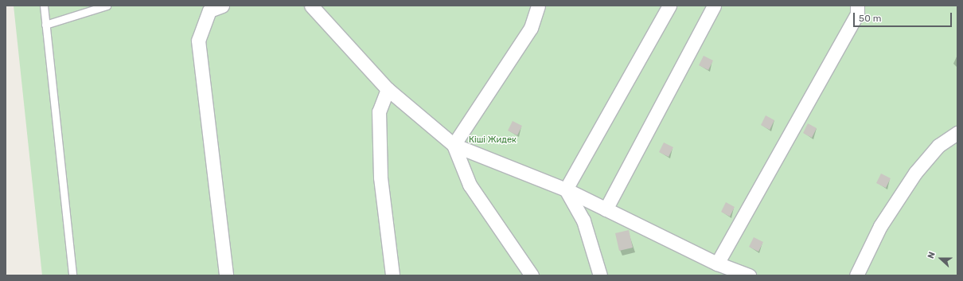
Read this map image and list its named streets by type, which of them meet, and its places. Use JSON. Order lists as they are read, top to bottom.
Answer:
{
  "parks": ["Кіші Жидек"],
  "scale_bar": "50 m",
  "north": "left"
}
